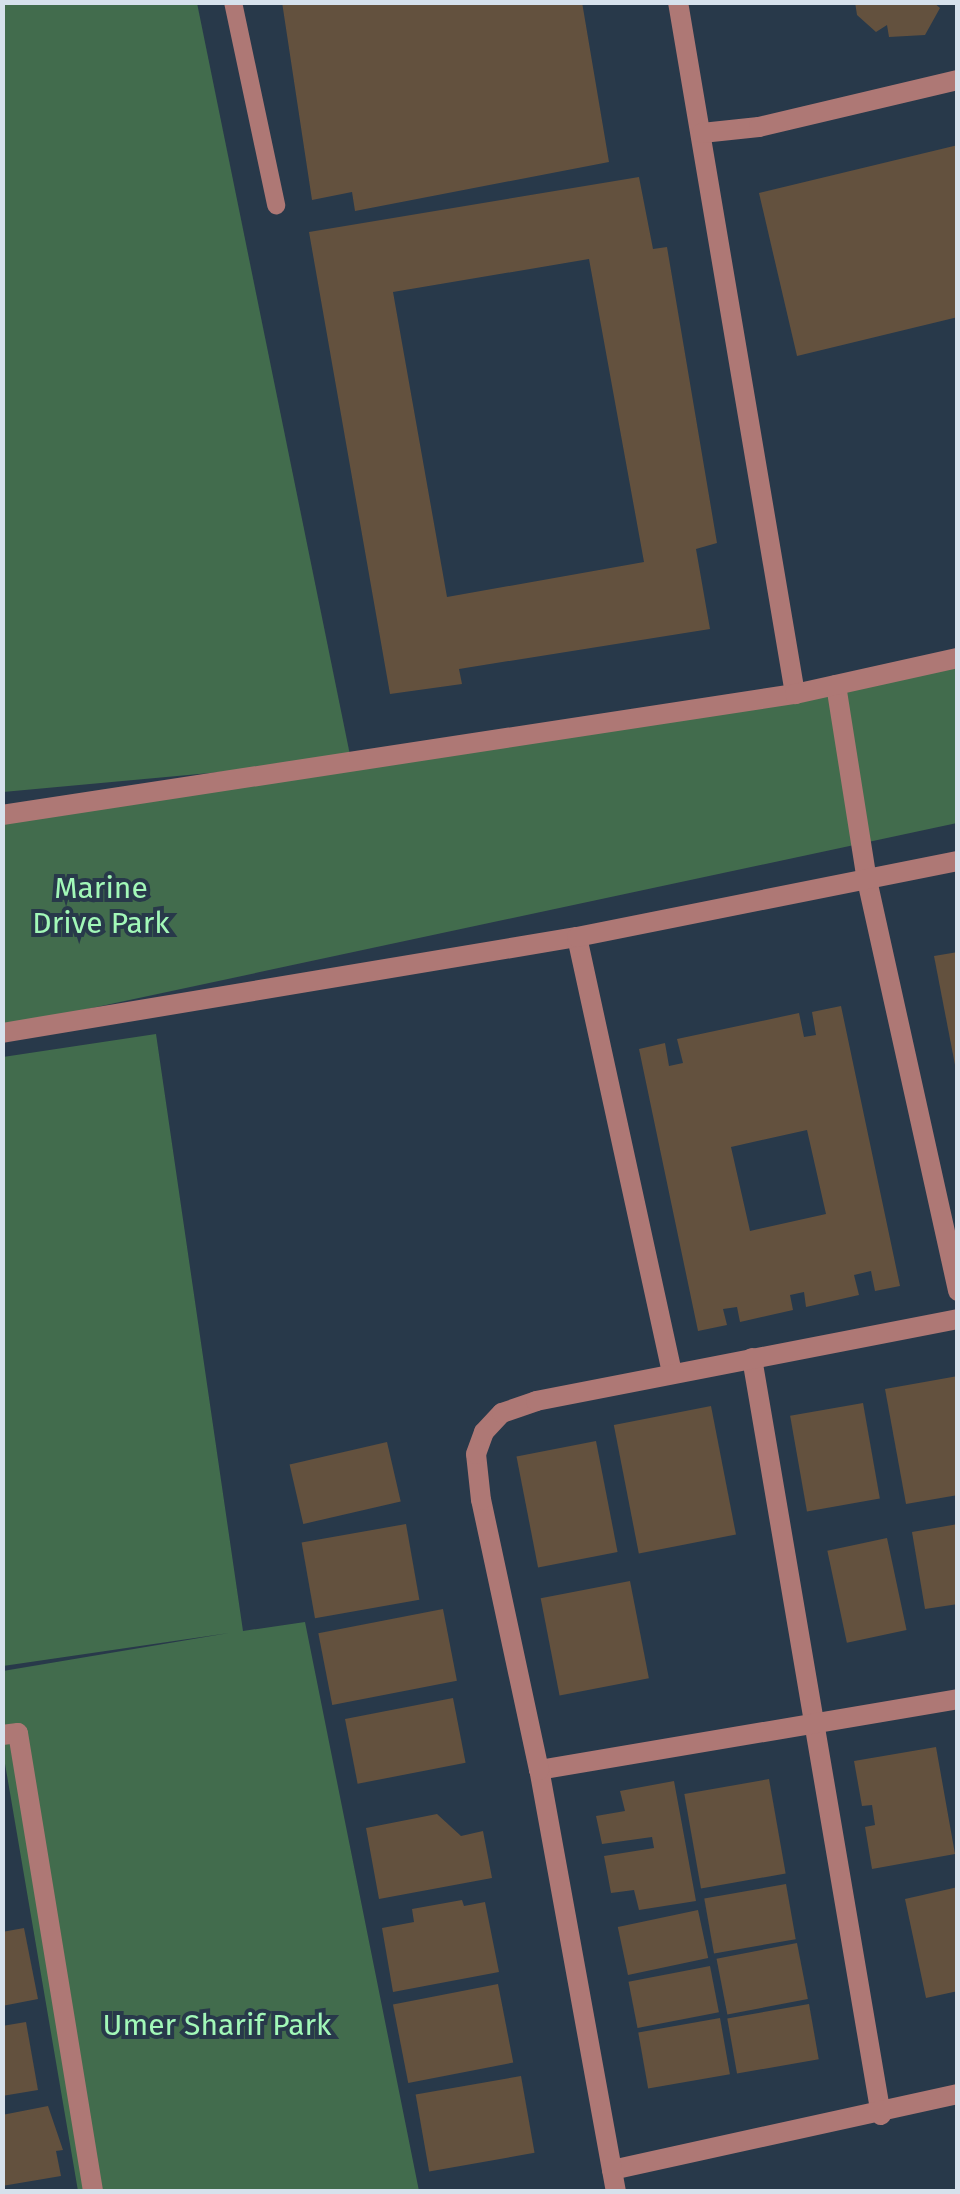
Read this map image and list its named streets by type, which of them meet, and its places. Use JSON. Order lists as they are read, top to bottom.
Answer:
{
  "parks": ["Marine Drive Park", "Umer Sharif Park"]
}
